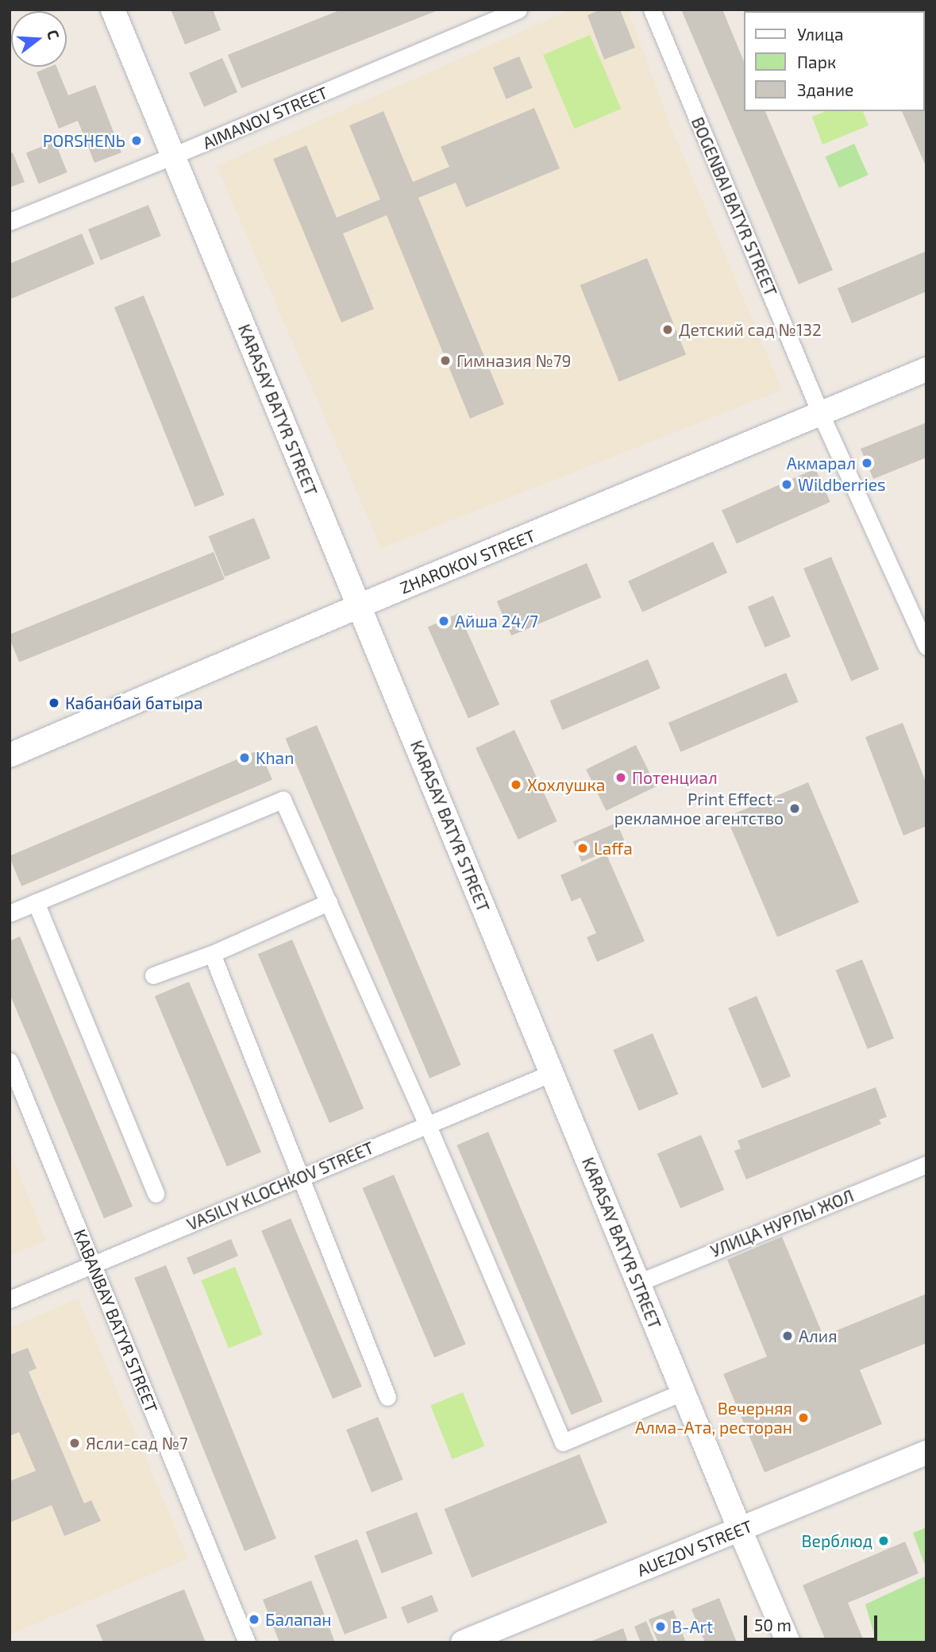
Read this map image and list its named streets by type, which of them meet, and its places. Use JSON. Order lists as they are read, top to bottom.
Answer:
{
  "streets": {
    "street": [
      "AIMANOV STREET",
      "BOGENBAI BATYR STREET",
      "KARASAY BATYR STREET",
      "ZHAROKOV STREET",
      "VASILIY KLOCHKOV STREET",
      "УЛИЦА НУРЛЫ ЖОЛ",
      "KABANBAY BATYR STREET",
      "AUEZOV STREET"
    ]
  },
  "crossings": [
    ["AIMANOV STREET", "KARASAY BATYR STREET"],
    ["BOGENBAI BATYR STREET", "ZHAROKOV STREET"],
    ["KARASAY BATYR STREET", "ZHAROKOV STREET"],
    ["KARASAY BATYR STREET", "VASILIY KLOCHKOV STREET"],
    ["KARASAY BATYR STREET", "УЛИЦА НУРЛЫ ЖОЛ"],
    ["KARASAY BATYR STREET", "AUEZOV STREET"],
    ["VASILIY KLOCHKOV STREET", "KABANBAY BATYR STREET"]
  ],
  "places": [
    "PORSHENЬ",
    "Детский сад №132",
    "Гимназия №79",
    "Акмарал",
    "Wildberries",
    "Айша 24/7",
    "Кабанбай батыра",
    "Khan",
    "Потенциал",
    "Хохлушка",
    "Print Effect - рекламное агентство",
    "Laffa",
    "Алия",
    "Вечерняя Алма-Ата, ресторан",
    "Ясли-сад №7",
    "Верблюд",
    "Балапан",
    "B-Art"
  ],
  "legend": ["Улица", "Парк", "Здание"],
  "scale_bar": "50 m",
  "north": "right"
}
